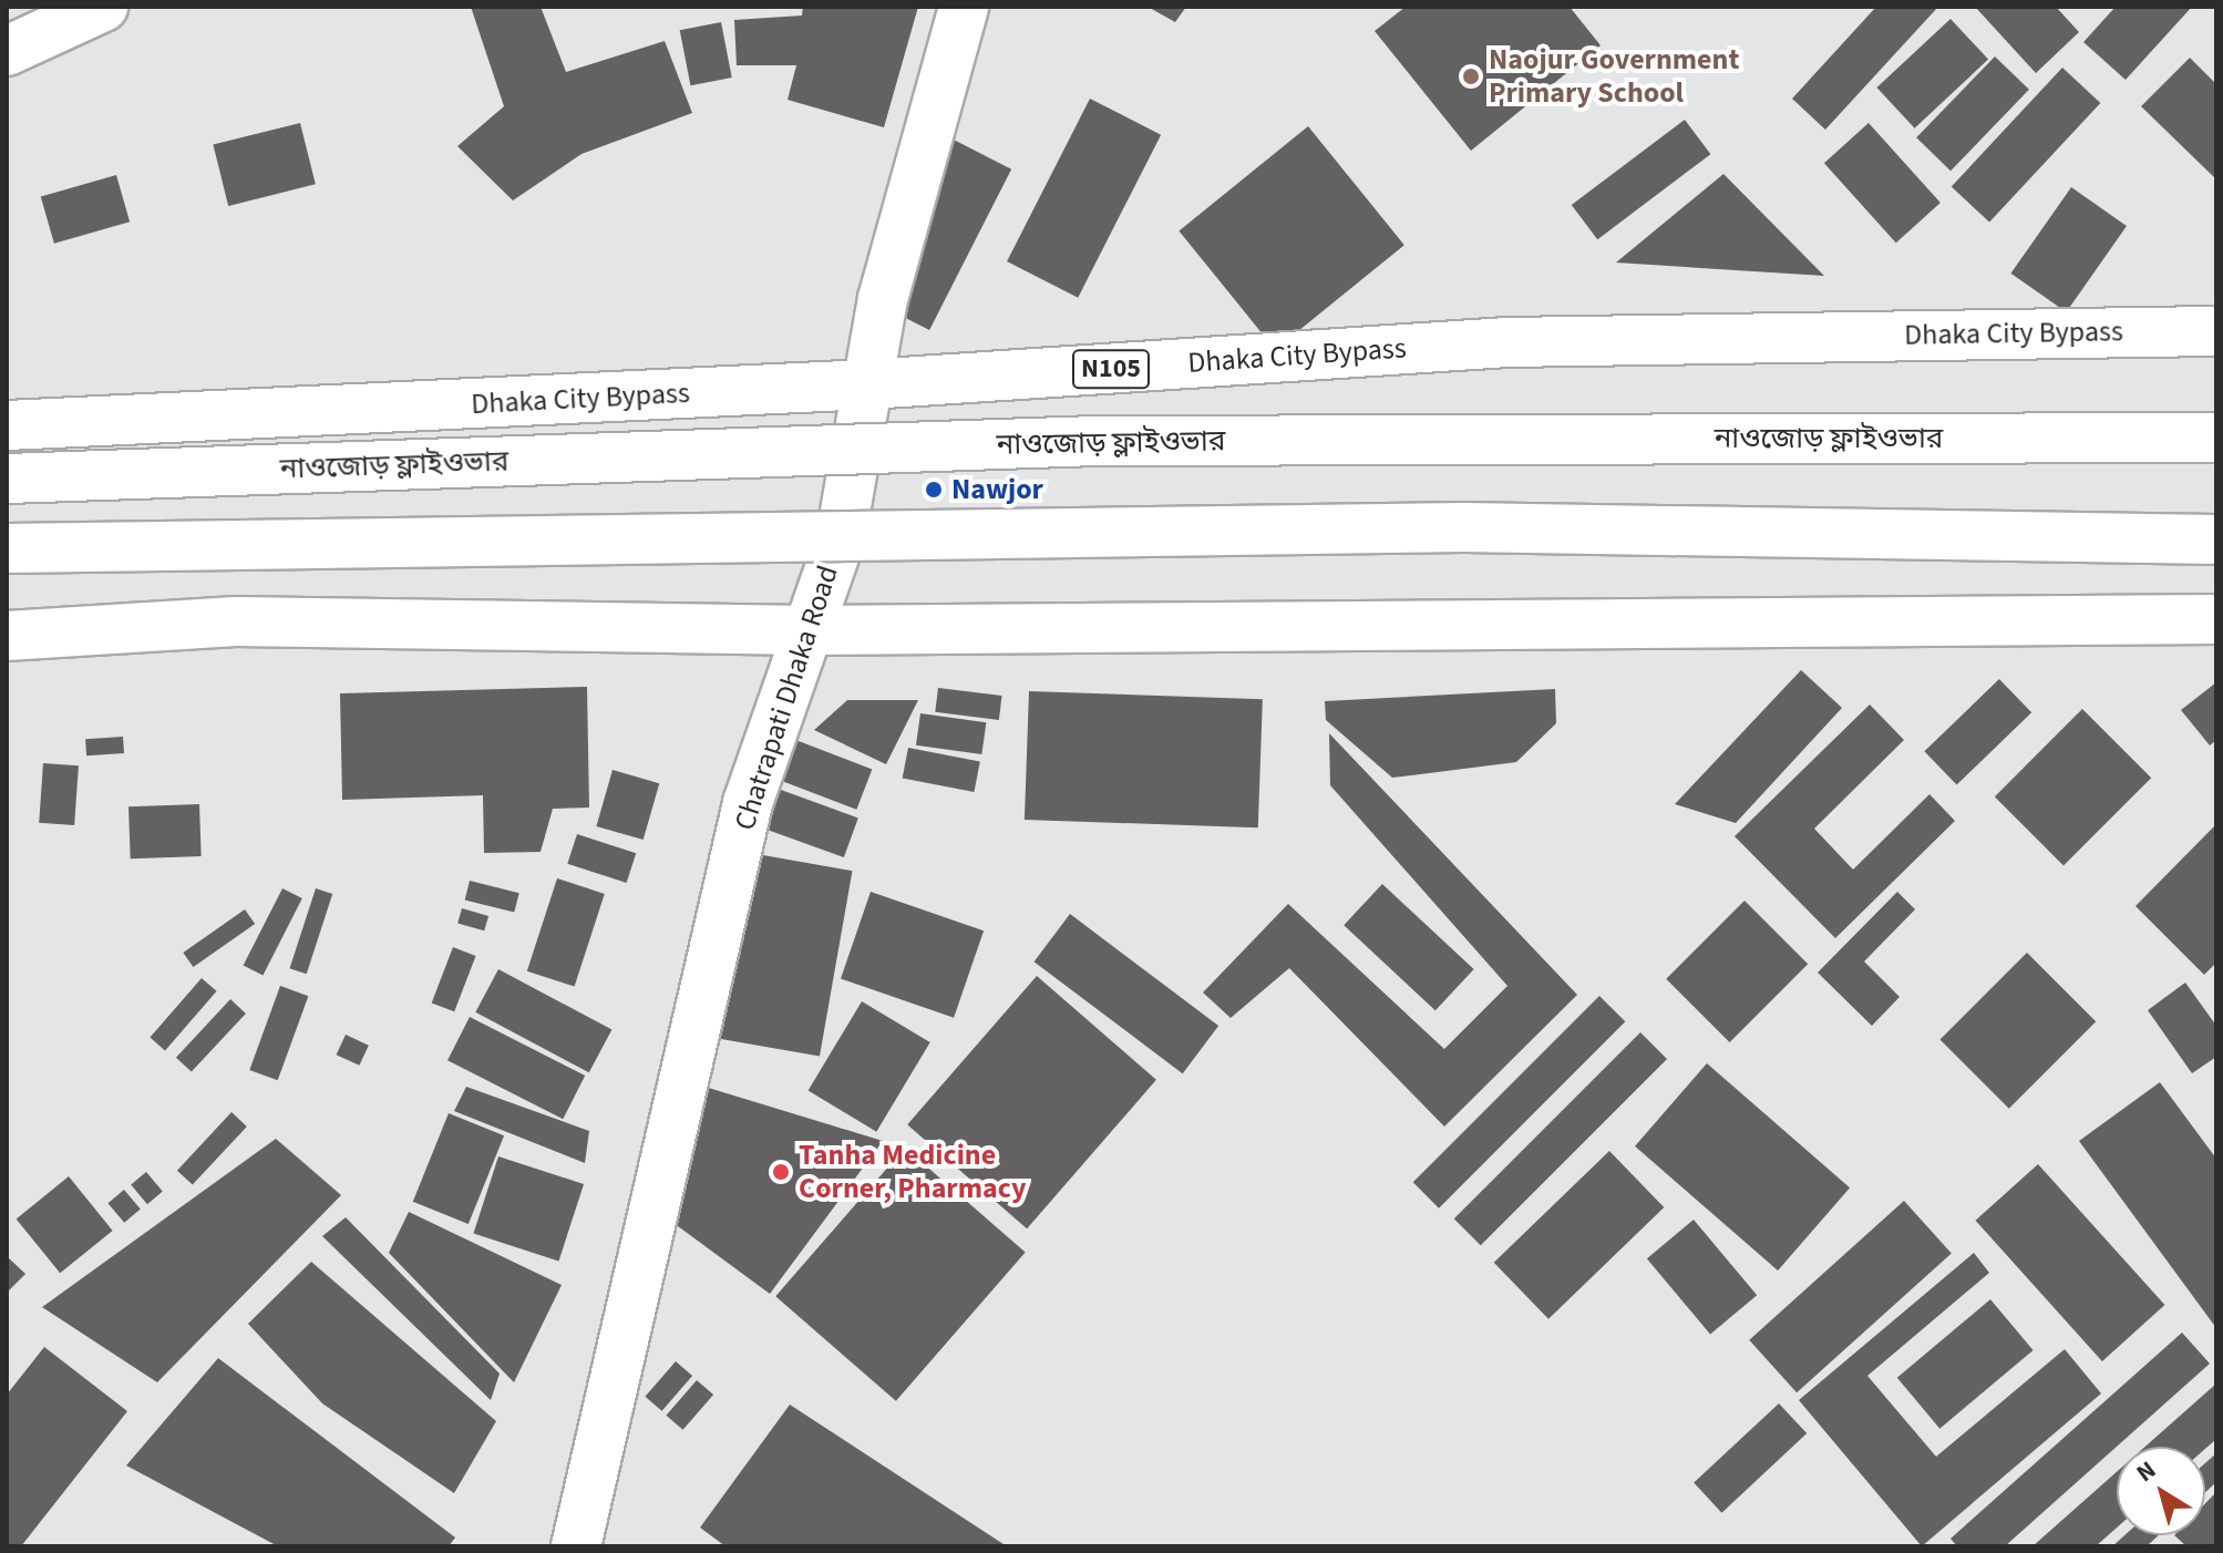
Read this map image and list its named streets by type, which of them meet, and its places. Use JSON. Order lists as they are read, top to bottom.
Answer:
{
  "streets": {
    "main road": [
      "Dhaka City Bypass",
      "N105",
      "নাওজোড় ফ্লাইওভার",
      "Chatrapati Dhaka Road"
    ]
  },
  "crossings": [
    ["Dhaka City Bypass", "Chatrapati Dhaka Road"]
  ],
  "places": ["Naojur Government Primary School", "Nawjor", "Tanha Medicine Corner, Pharmacy"],
  "north": "top left"
}
